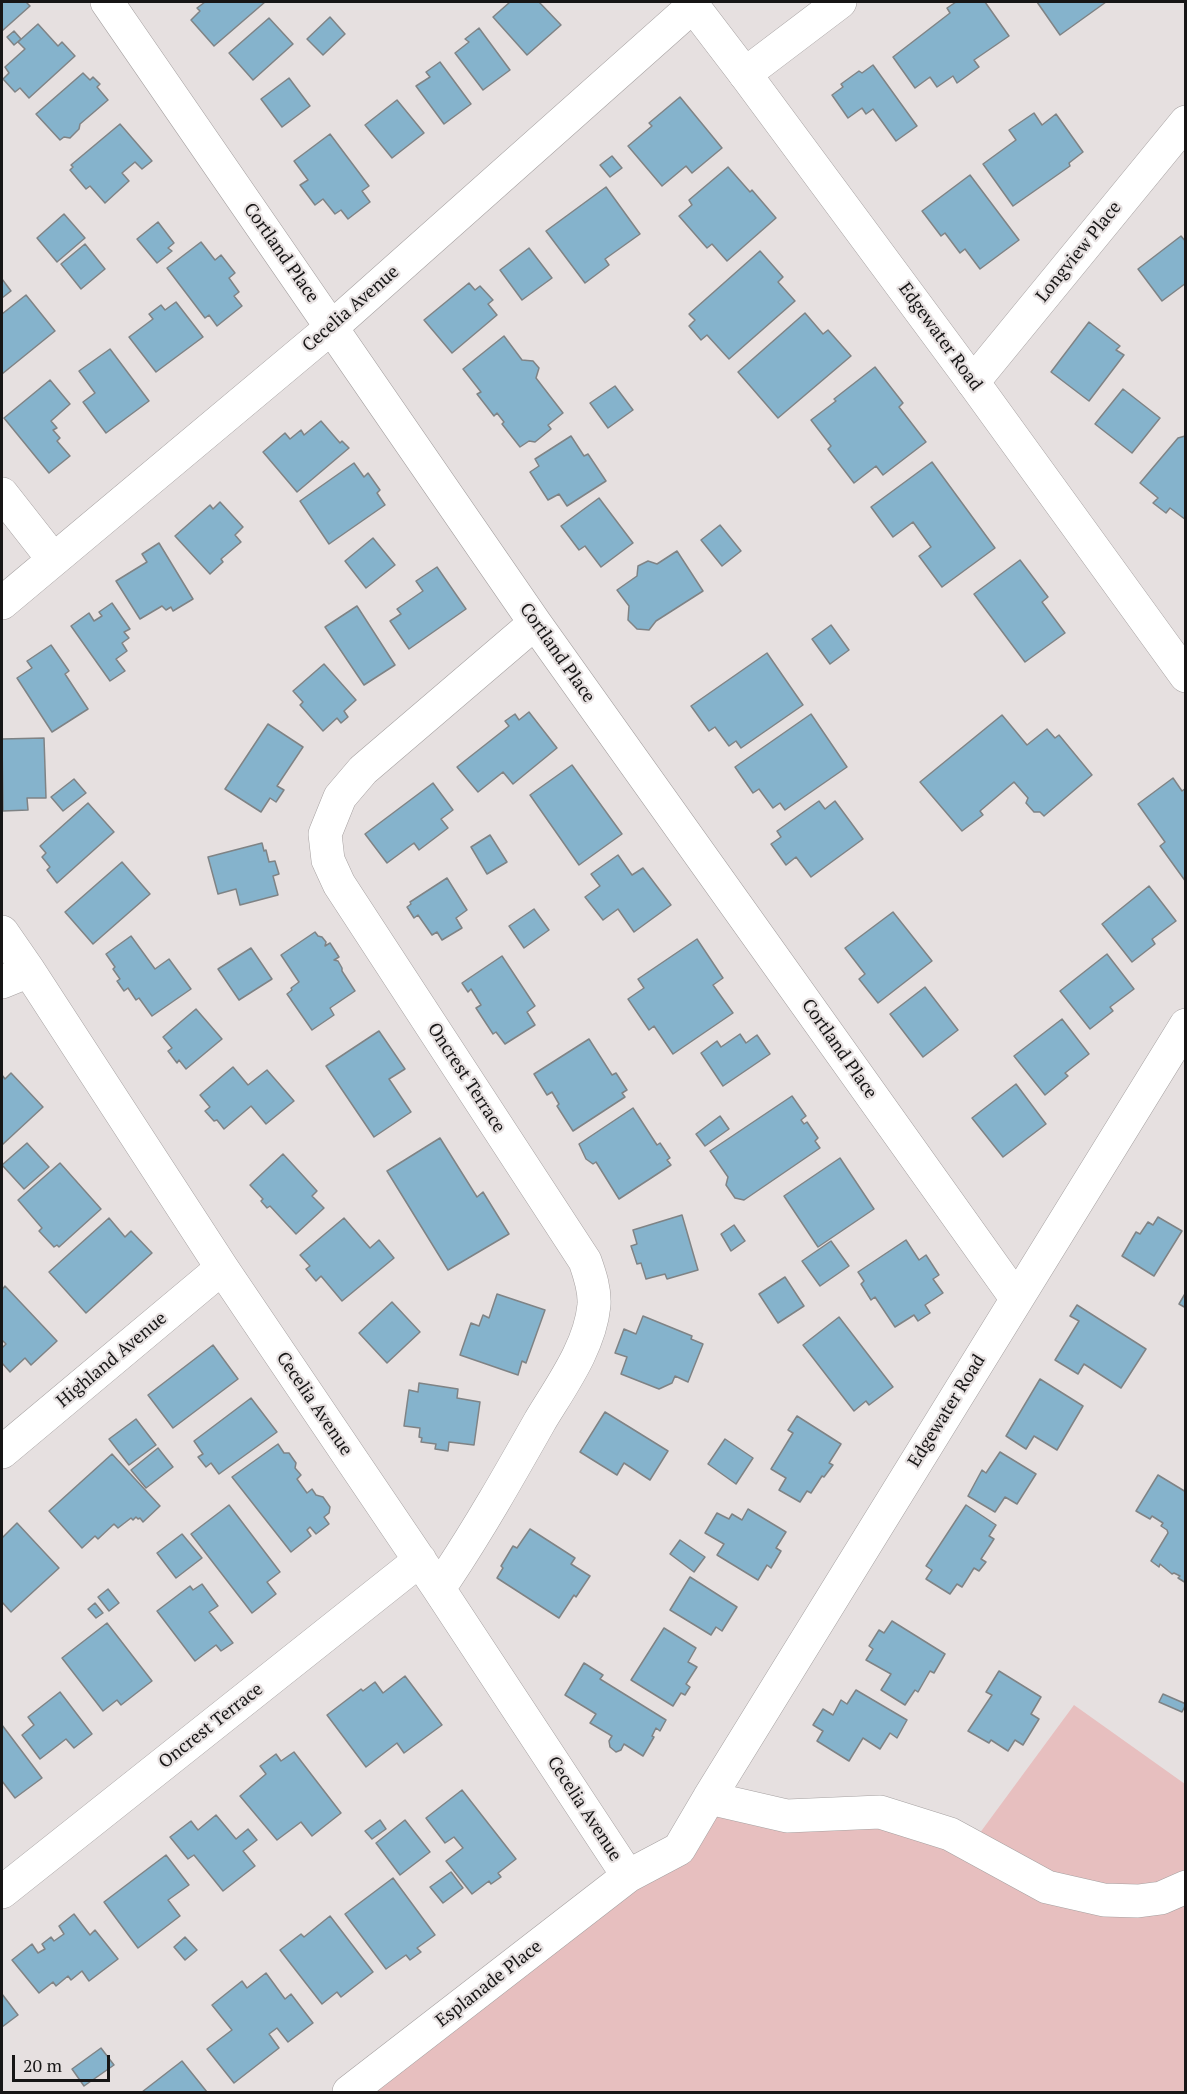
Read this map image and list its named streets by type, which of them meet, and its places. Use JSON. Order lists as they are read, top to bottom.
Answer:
{
  "streets": {
    "street": [
      "Longview Place",
      "Cortland Place",
      "Cecelia Avenue",
      "Edgewater Road",
      "Oncrest Terrace",
      "Highland Avenue",
      "Esplanade Place"
    ]
  },
  "crossings": [
    ["Longview Place", "Edgewater Road"],
    ["Cortland Place", "Cecelia Avenue"],
    ["Cortland Place", "Edgewater Road"],
    ["Cortland Place", "Oncrest Terrace"],
    ["Cecelia Avenue", "Edgewater Road"],
    ["Cecelia Avenue", "Oncrest Terrace"],
    ["Cecelia Avenue", "Highland Avenue"],
    ["Cecelia Avenue", "Esplanade Place"],
    ["Edgewater Road", "Esplanade Place"]
  ],
  "scale_bar": "20 m"
}
